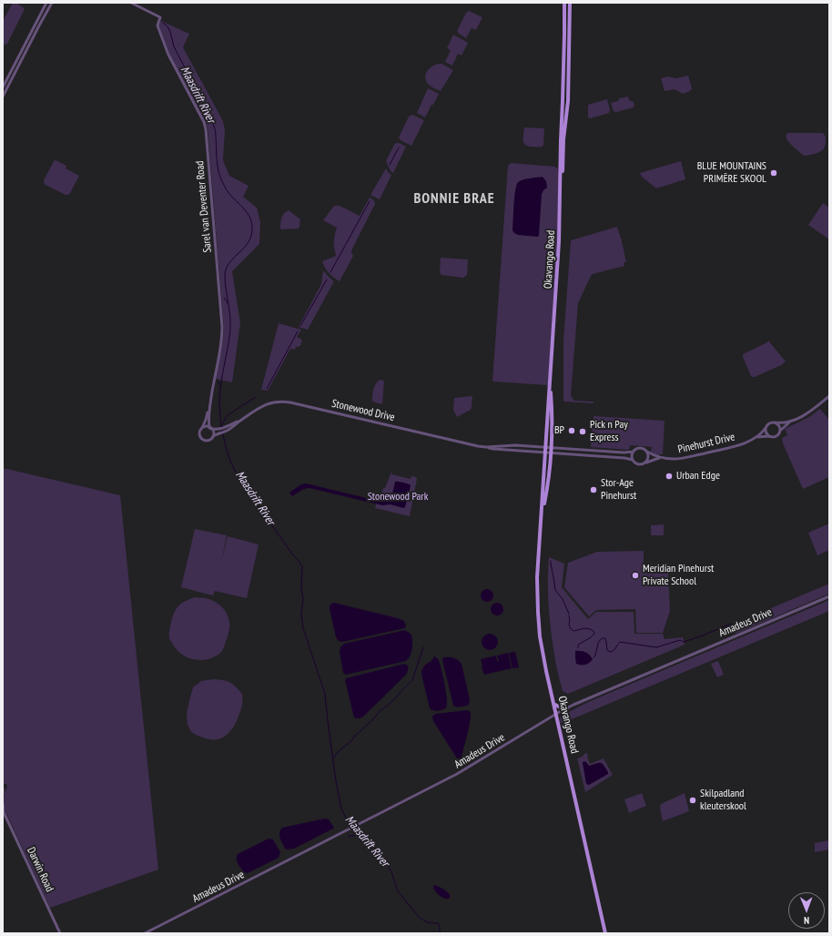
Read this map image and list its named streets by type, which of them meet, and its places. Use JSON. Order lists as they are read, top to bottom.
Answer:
{
  "streets": {
    "main road": ["Okavango Road"],
    "street": [
      "Sarel van Deventer Road",
      "Stonewood Drive",
      "Pinehurst Drive",
      "Amadeus Drive",
      "Darwin Road"
    ]
  },
  "crossings": [
    ["Sarel van Deventer Road", "Stonewood Drive"],
    ["Okavango Road", "Stonewood Drive"],
    ["Okavango Road", "Amadeus Drive"]
  ],
  "districts": ["BONNIE BRAE"],
  "water": ["Maasdrift River"],
  "parks": ["Stonewood Park"],
  "places": [
    "BLUE MOUNTAINS PRIMÊRE SKOOL",
    "BP",
    "Pick n Pay Express",
    "Urban Edge",
    "Stor-Age Pinehurst",
    "Meridian Pinehurst Private School",
    "Skilpadland kleuterskool"
  ],
  "north": "bottom"
}
